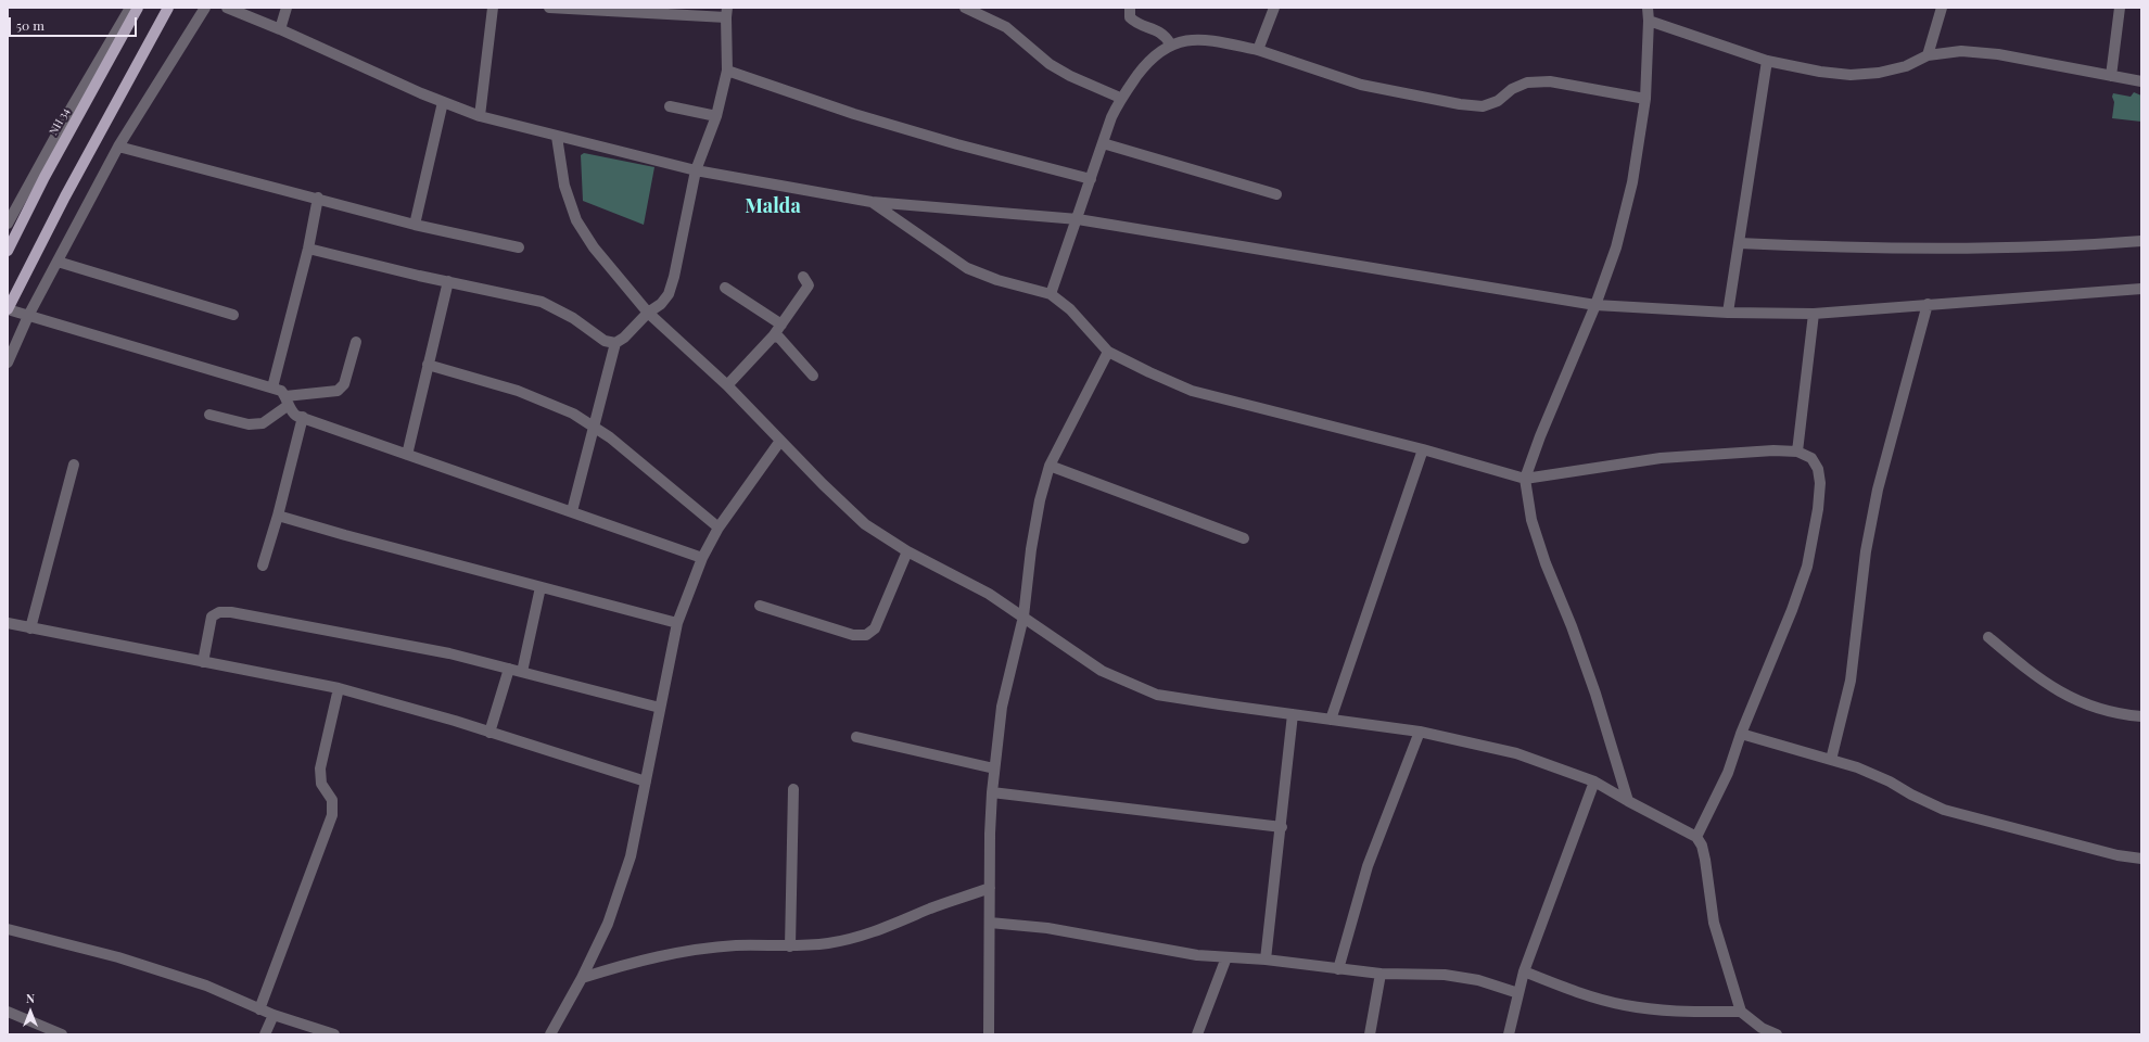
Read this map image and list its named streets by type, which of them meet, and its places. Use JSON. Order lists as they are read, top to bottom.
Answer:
{
  "streets": {
    "main road": ["NH 34"]
  },
  "districts": ["Malda"],
  "scale_bar": "50 m",
  "north": "top"
}
